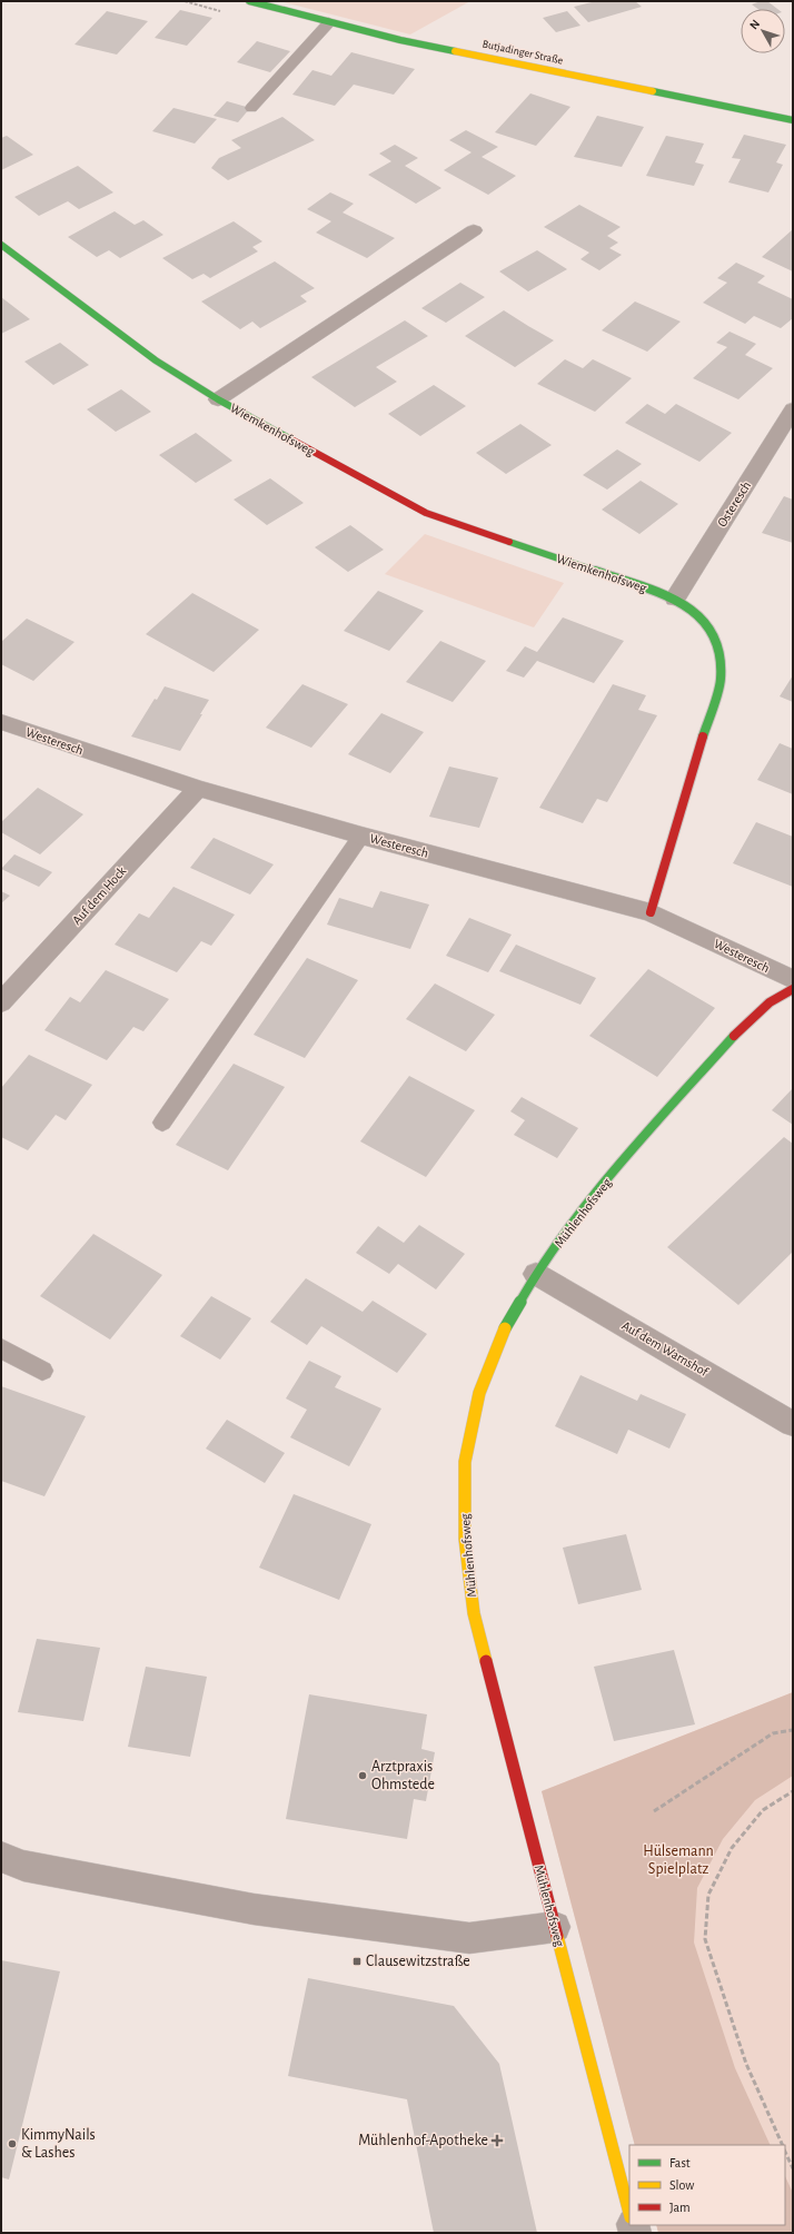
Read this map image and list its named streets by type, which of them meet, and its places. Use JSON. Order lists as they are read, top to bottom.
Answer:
{
  "streets": {
    "street": [
      "Butjadinger Straße",
      "Wiemkenhofsweg",
      "Osteresch",
      "Westeresch",
      "Auf dem Hock",
      "Mühlenhofsweg",
      "Auf dem Warnshof"
    ]
  },
  "crossings": [
    ["Wiemkenhofsweg", "Osteresch"],
    ["Wiemkenhofsweg", "Westeresch"],
    ["Westeresch", "Auf dem Hock"],
    ["Mühlenhofsweg", "Auf dem Warnshof"]
  ],
  "parks": ["Hülsemann Spielplatz"],
  "places": {
    "other": ["Arztpraxis Ohmstede", "KimmyNails & Lashes"],
    "transit": ["Clausewitzstraße"],
    "health": ["Mühlenhof-Apotheke"]
  },
  "legend": ["Fast", "Slow", "Jam"],
  "north": "top left"
}
